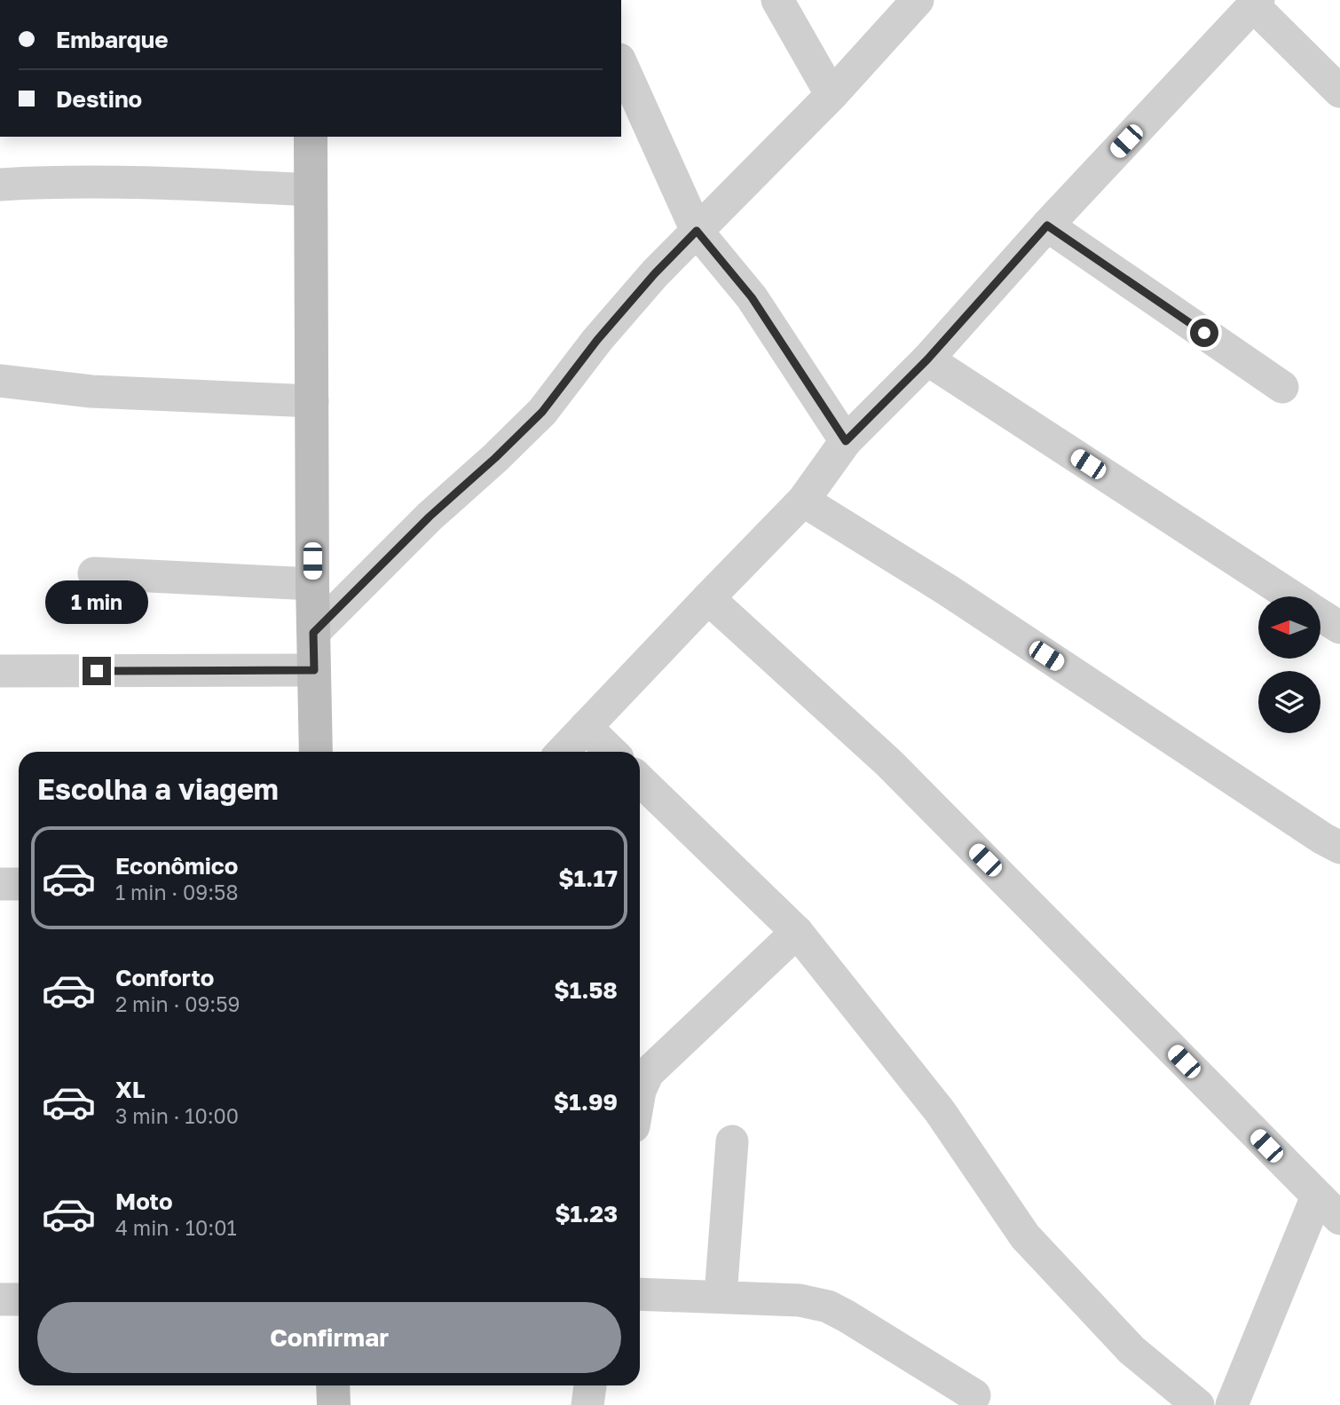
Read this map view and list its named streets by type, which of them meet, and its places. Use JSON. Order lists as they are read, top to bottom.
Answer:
{
  "north": "left",
  "page": {
    "banner": ["Embarque", "Destino"],
    "bubble": "1 min",
    "heading": "Escolha a viagem",
    "list": [
      {
        "name": "Econômico",
        "note": "1 min · 09:58",
        "value": "$1.17"
      },
      {
        "name": "Conforto",
        "note": "2 min · 09:59",
        "value": "$1.58"
      },
      {
        "name": "XL",
        "note": "3 min · 10:00",
        "value": "$1.99"
      },
      {
        "name": "Moto",
        "note": "4 min · 10:01",
        "value": "$1.23"
      }
    ],
    "buttons": "Confirmar"
  }
}
